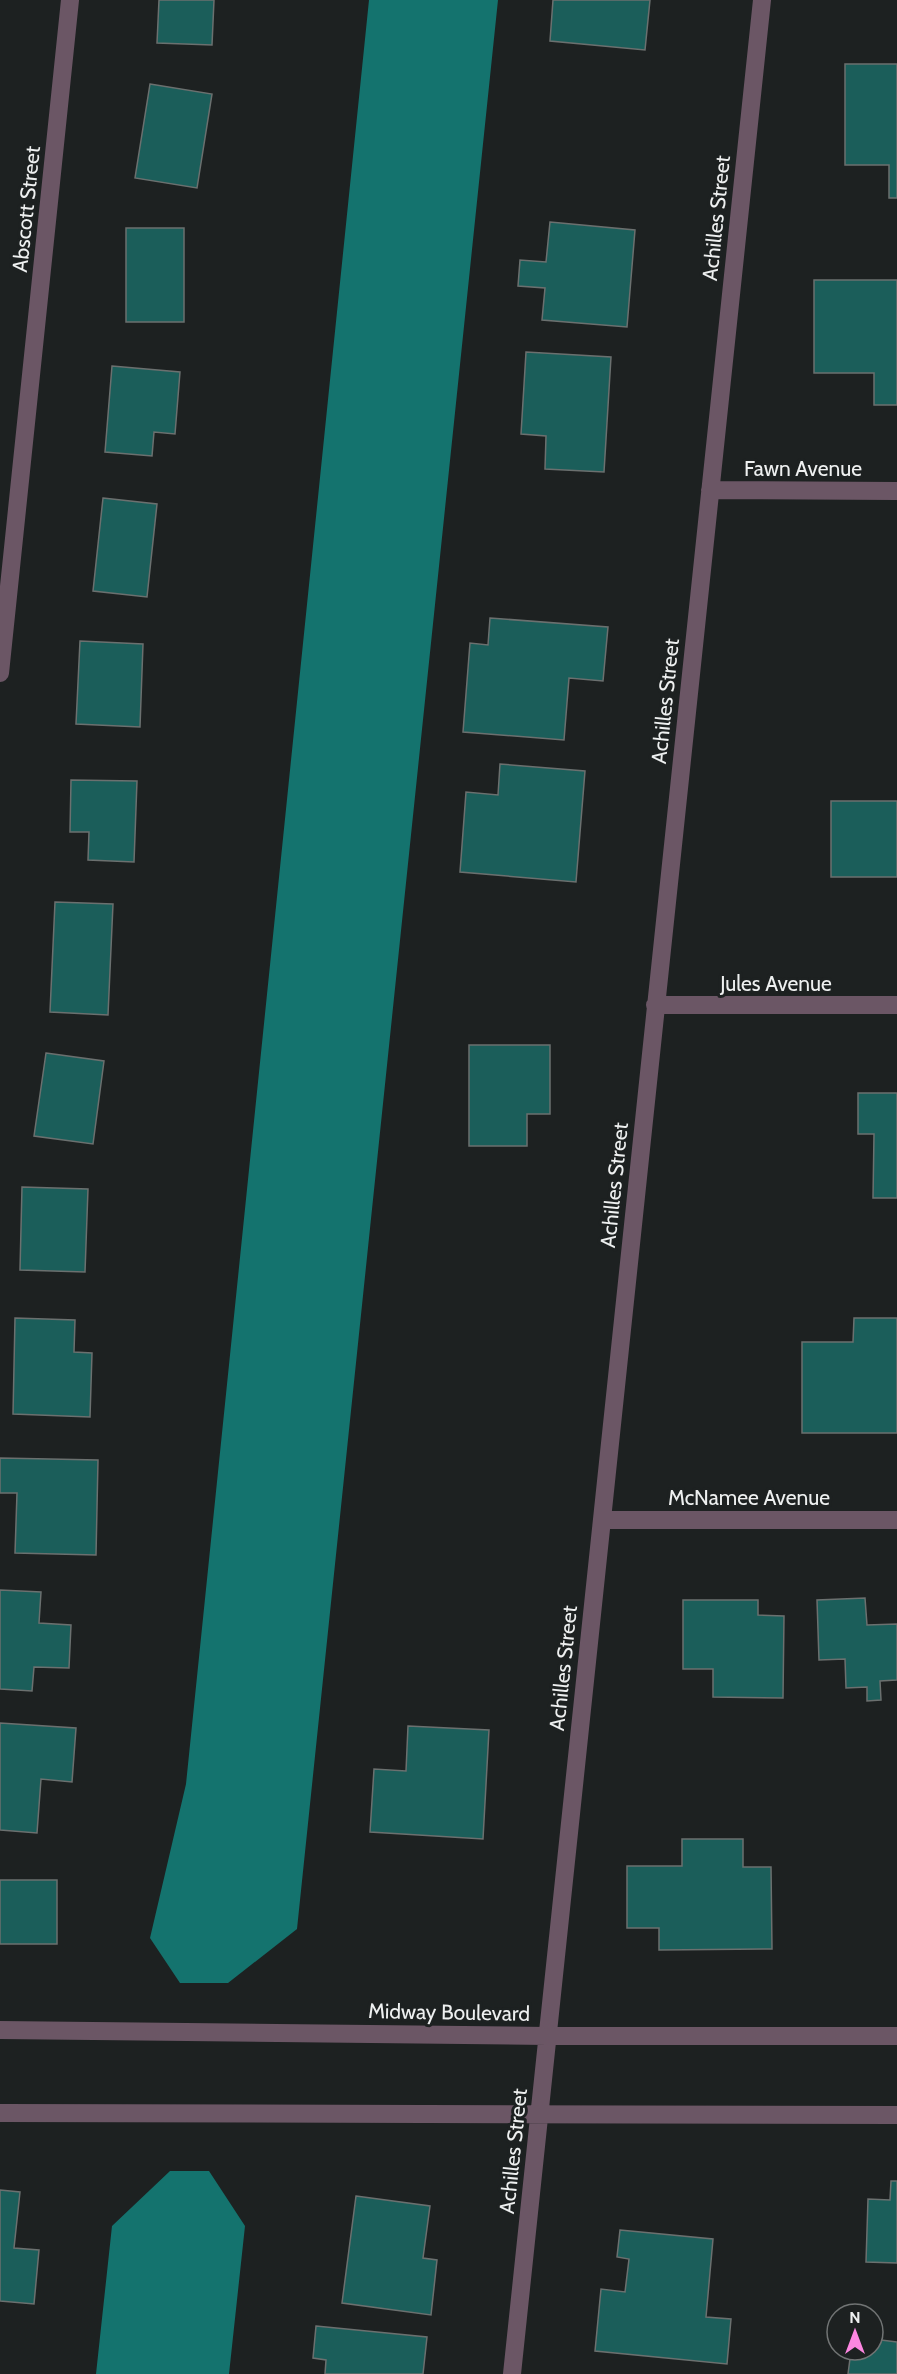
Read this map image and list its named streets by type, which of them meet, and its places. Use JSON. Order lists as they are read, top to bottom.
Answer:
{
  "streets": {
    "street": [
      "Abscott Street",
      "Achilles Street",
      "Fawn Avenue",
      "Jules Avenue",
      "McNamee Avenue",
      "Midway Boulevard"
    ]
  },
  "crossings": [
    ["Achilles Street", "Fawn Avenue"],
    ["Achilles Street", "Jules Avenue"],
    ["Achilles Street", "McNamee Avenue"],
    ["Achilles Street", "Midway Boulevard"]
  ],
  "north": "top"
}
